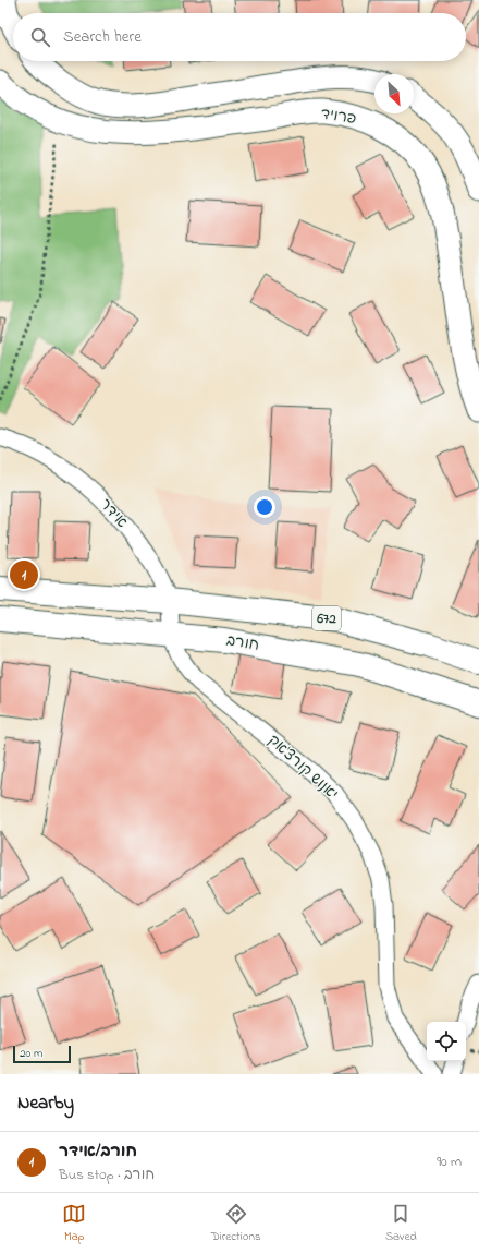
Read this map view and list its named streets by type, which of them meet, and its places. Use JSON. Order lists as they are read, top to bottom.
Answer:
{
  "streets": {
    "main road": ["פרויד", "672", "חורב"],
    "street": ["אידר", "יאנוש קורצ'אק"]
  },
  "crossings": [
    ["אידר", "672"],
    ["אידר", "חורב"],
    ["אידר", "יאנוש קורצ'אק"],
    ["חורב", "יאנוש קורצ'אק"]
  ],
  "scale_bar": "20 m",
  "north": "bottom right",
  "page": {
    "search": "Search here",
    "pins": "1",
    "scale": "20 m",
    "heading": "Nearby",
    "list": [
      {
        "mark": "1",
        "name": "חורב/אידר",
        "note": "Bus stop · חורב",
        "value": "90 m"
      }
    ],
    "nav": ["Map", "Directions", "Saved"]
  }
}
